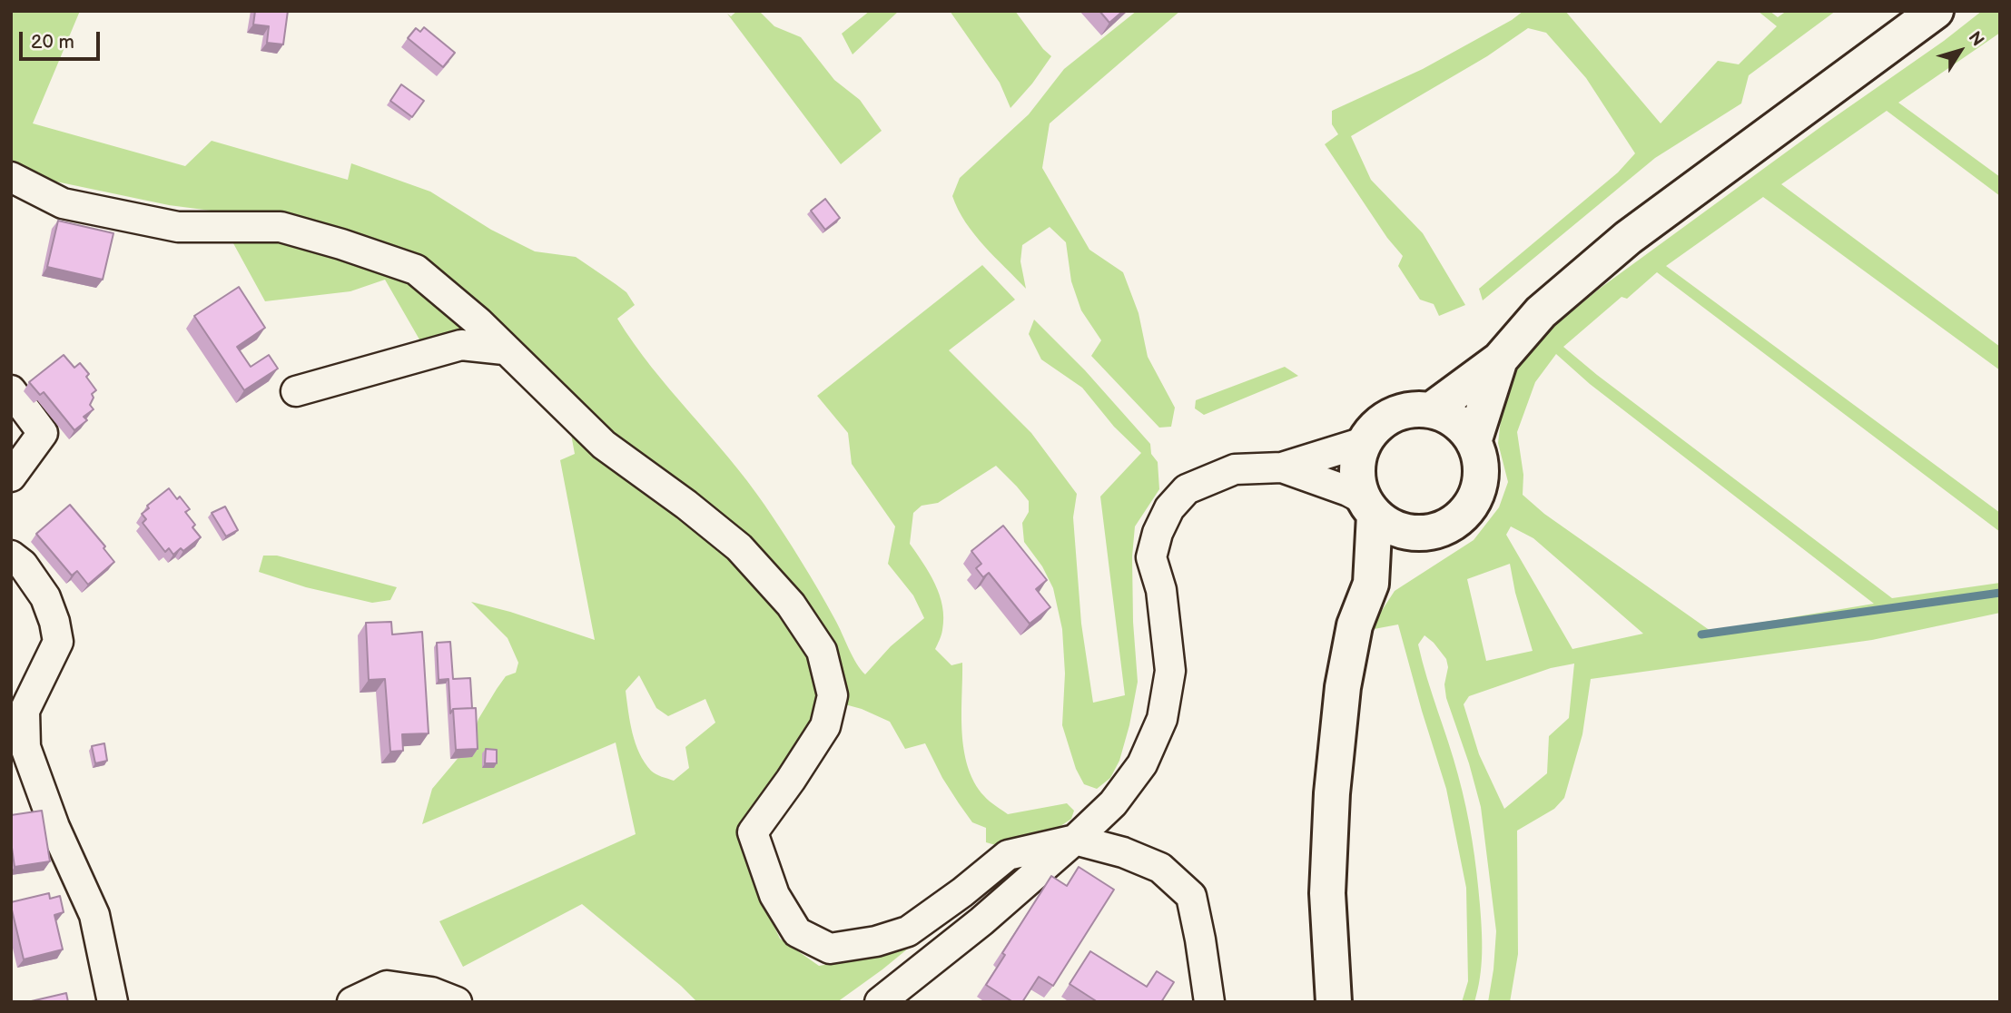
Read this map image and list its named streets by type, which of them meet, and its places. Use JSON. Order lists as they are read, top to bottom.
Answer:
{
  "scale_bar": "20 m",
  "north": "top right"
}
